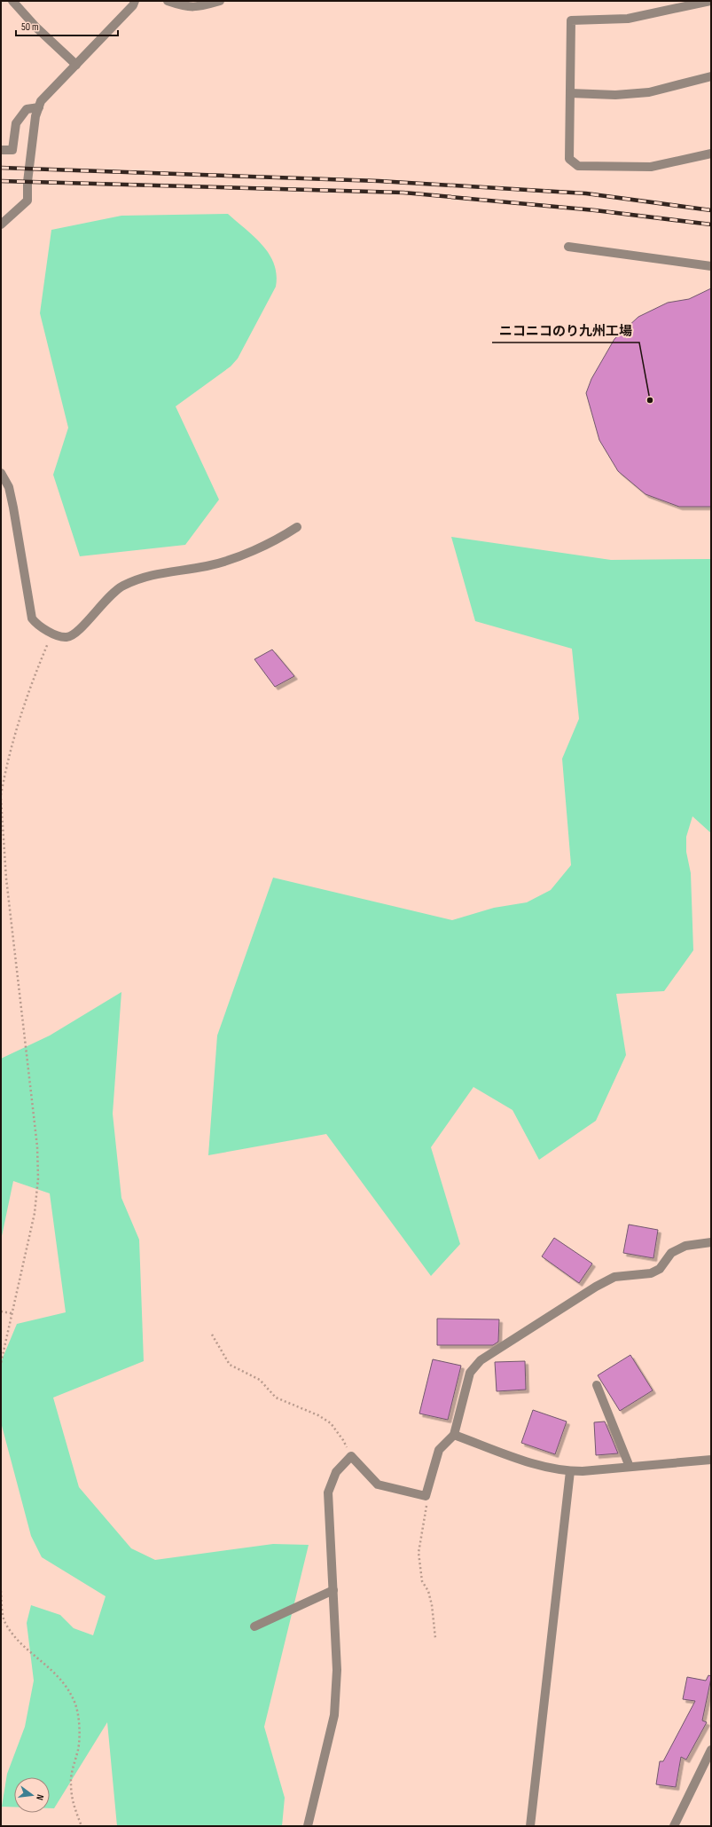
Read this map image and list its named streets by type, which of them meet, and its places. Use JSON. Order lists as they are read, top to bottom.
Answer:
{
  "places": ["ニコニコのり九州工場"],
  "scale_bar": "50 m",
  "north": "right"
}
